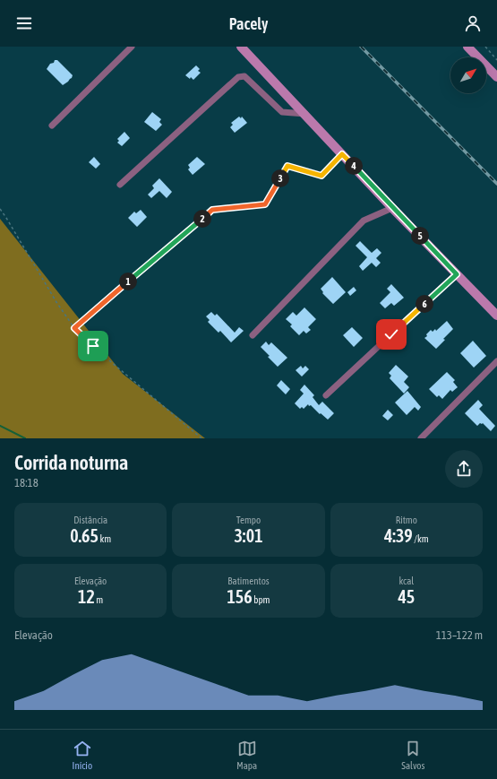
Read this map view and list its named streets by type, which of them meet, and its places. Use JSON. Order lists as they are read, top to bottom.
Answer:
{
  "north": "top right",
  "page": {
    "header": "Pacely",
    "pins": [
      "4",
      "3",
      "2",
      "5",
      "1",
      "6"
    ],
    "heading": ["Corrida noturna", "18:18"],
    "stats": [
      ["Distância", "0.65 km"],
      ["Tempo", "3:01"],
      ["Ritmo", "4:39 /km"],
      ["Elevação", "12 m"],
      ["Batimentos", "156 bpm"],
      ["kcal", "45"]
    ],
    "chart": ["Elevação", "113–122 m"],
    "tabs": ["Início", "Mapa", "Salvos"]
  }
}
